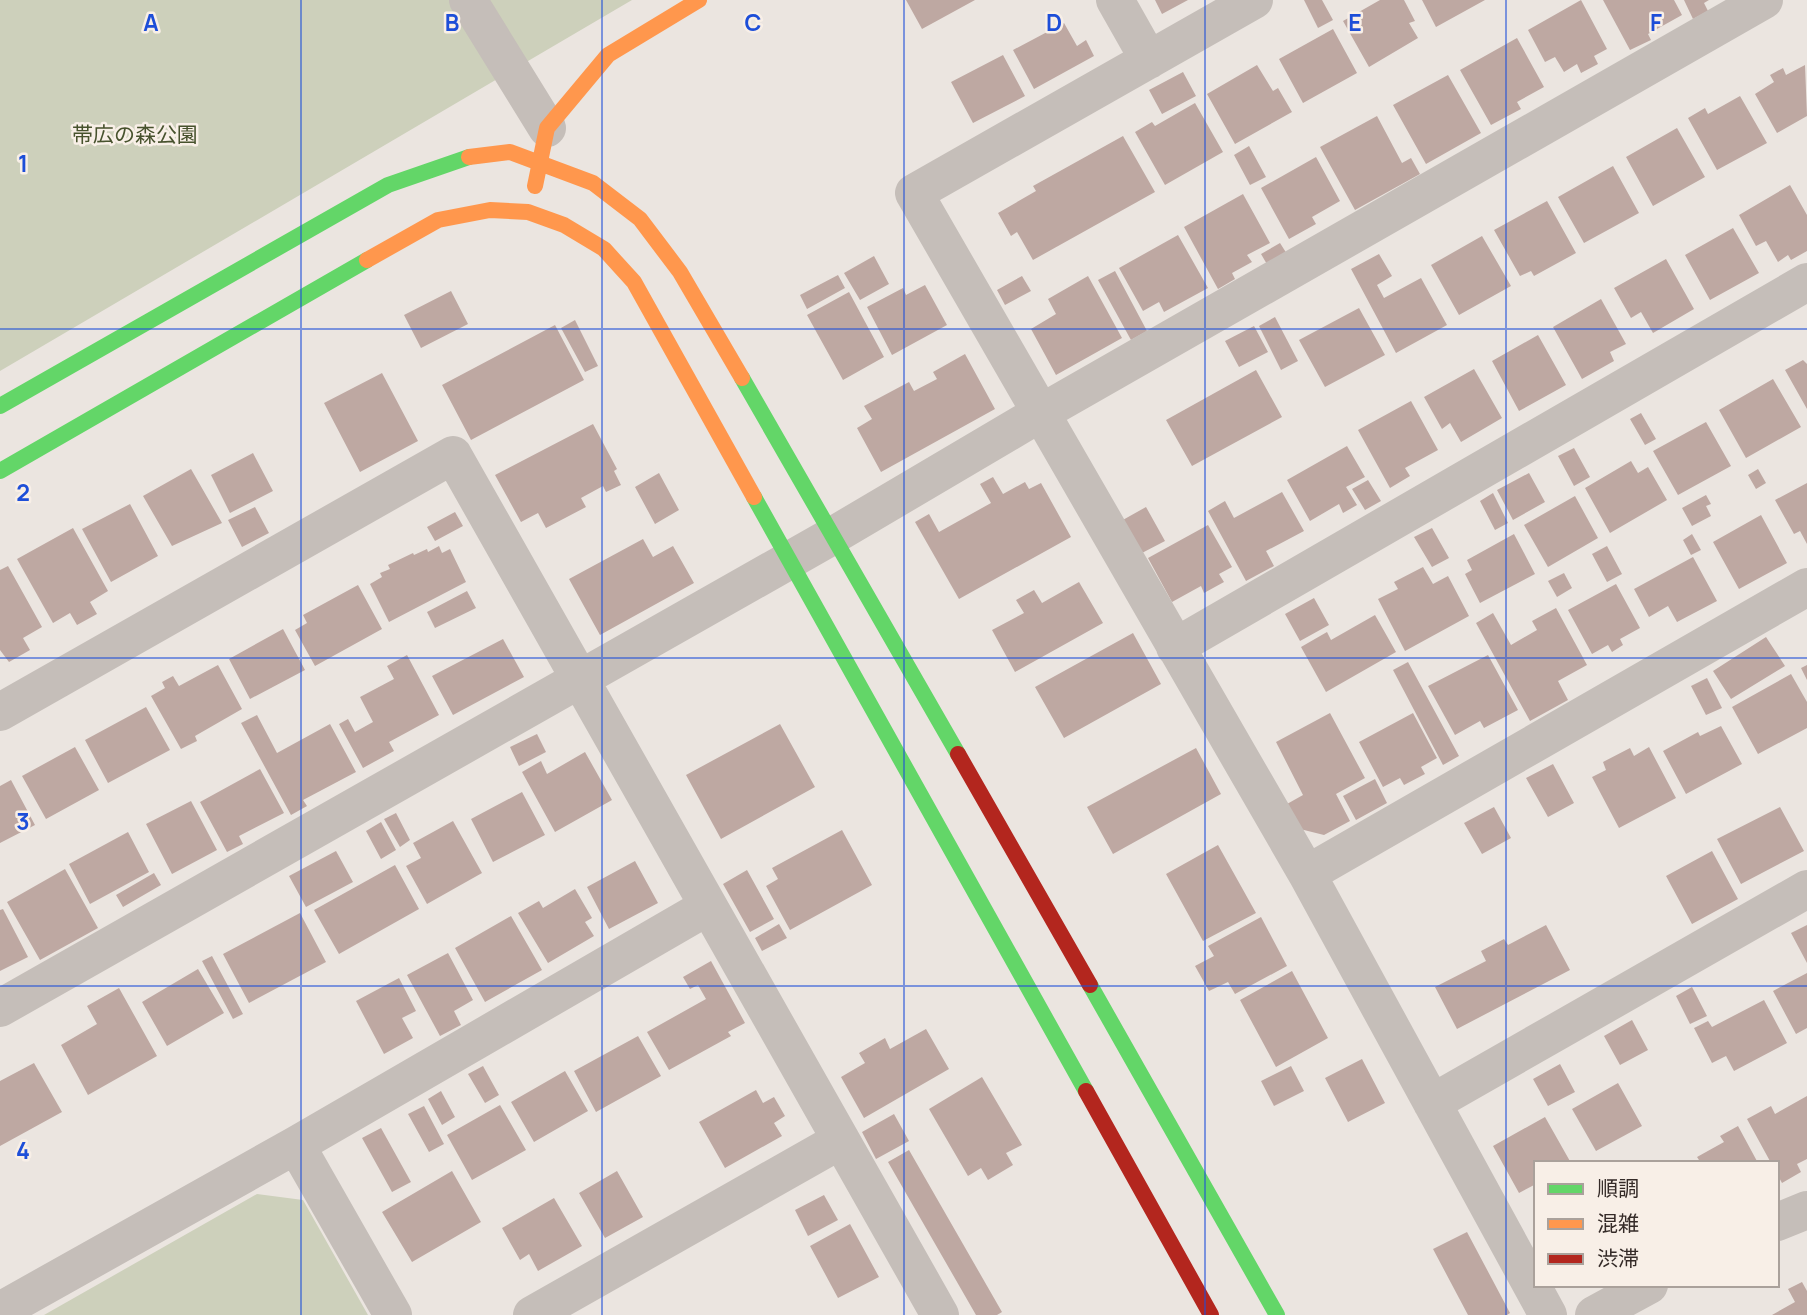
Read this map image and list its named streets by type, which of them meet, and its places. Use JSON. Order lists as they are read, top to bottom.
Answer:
{
  "parks": ["帯広の森公園"],
  "legend": ["順調", "混雑", "渋滞"],
  "grid": {
    "columns": [
      "A",
      "B",
      "C",
      "D",
      "E",
      "F"
    ],
    "rows": [
      "1",
      "2",
      "3",
      "4"
    ]
  }
}
